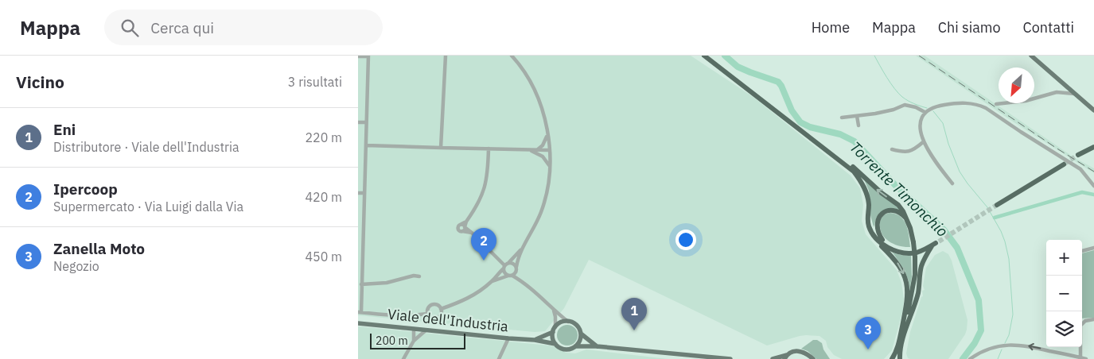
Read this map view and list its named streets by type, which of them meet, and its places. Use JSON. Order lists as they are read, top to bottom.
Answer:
{
  "streets": {
    "main road": ["Viale dell'Industria"]
  },
  "water": ["Torrente Timonchio"],
  "scale_bar": "200 m",
  "north": "bottom left",
  "page": {
    "header": "Mappa",
    "search": "Cerca qui",
    "nav": [
      "Home",
      "Mappa",
      "Chi siamo",
      "Contatti"
    ],
    "heading": ["Vicino", "3 risultati"],
    "list": [
      {
        "mark": "1",
        "name": "Eni",
        "note": "Distributore · Viale dell'Industria",
        "value": "220 m"
      },
      {
        "mark": "2",
        "name": "Ipercoop",
        "note": "Supermercato · Via Luigi dalla Via",
        "value": "420 m"
      },
      {
        "mark": "3",
        "name": "Zanella Moto",
        "note": "Negozio",
        "value": "450 m"
      }
    ],
    "pins": ["2", "1", "3"],
    "map_buttons": ["+", "−"],
    "scale": "200 m"
  }
}
